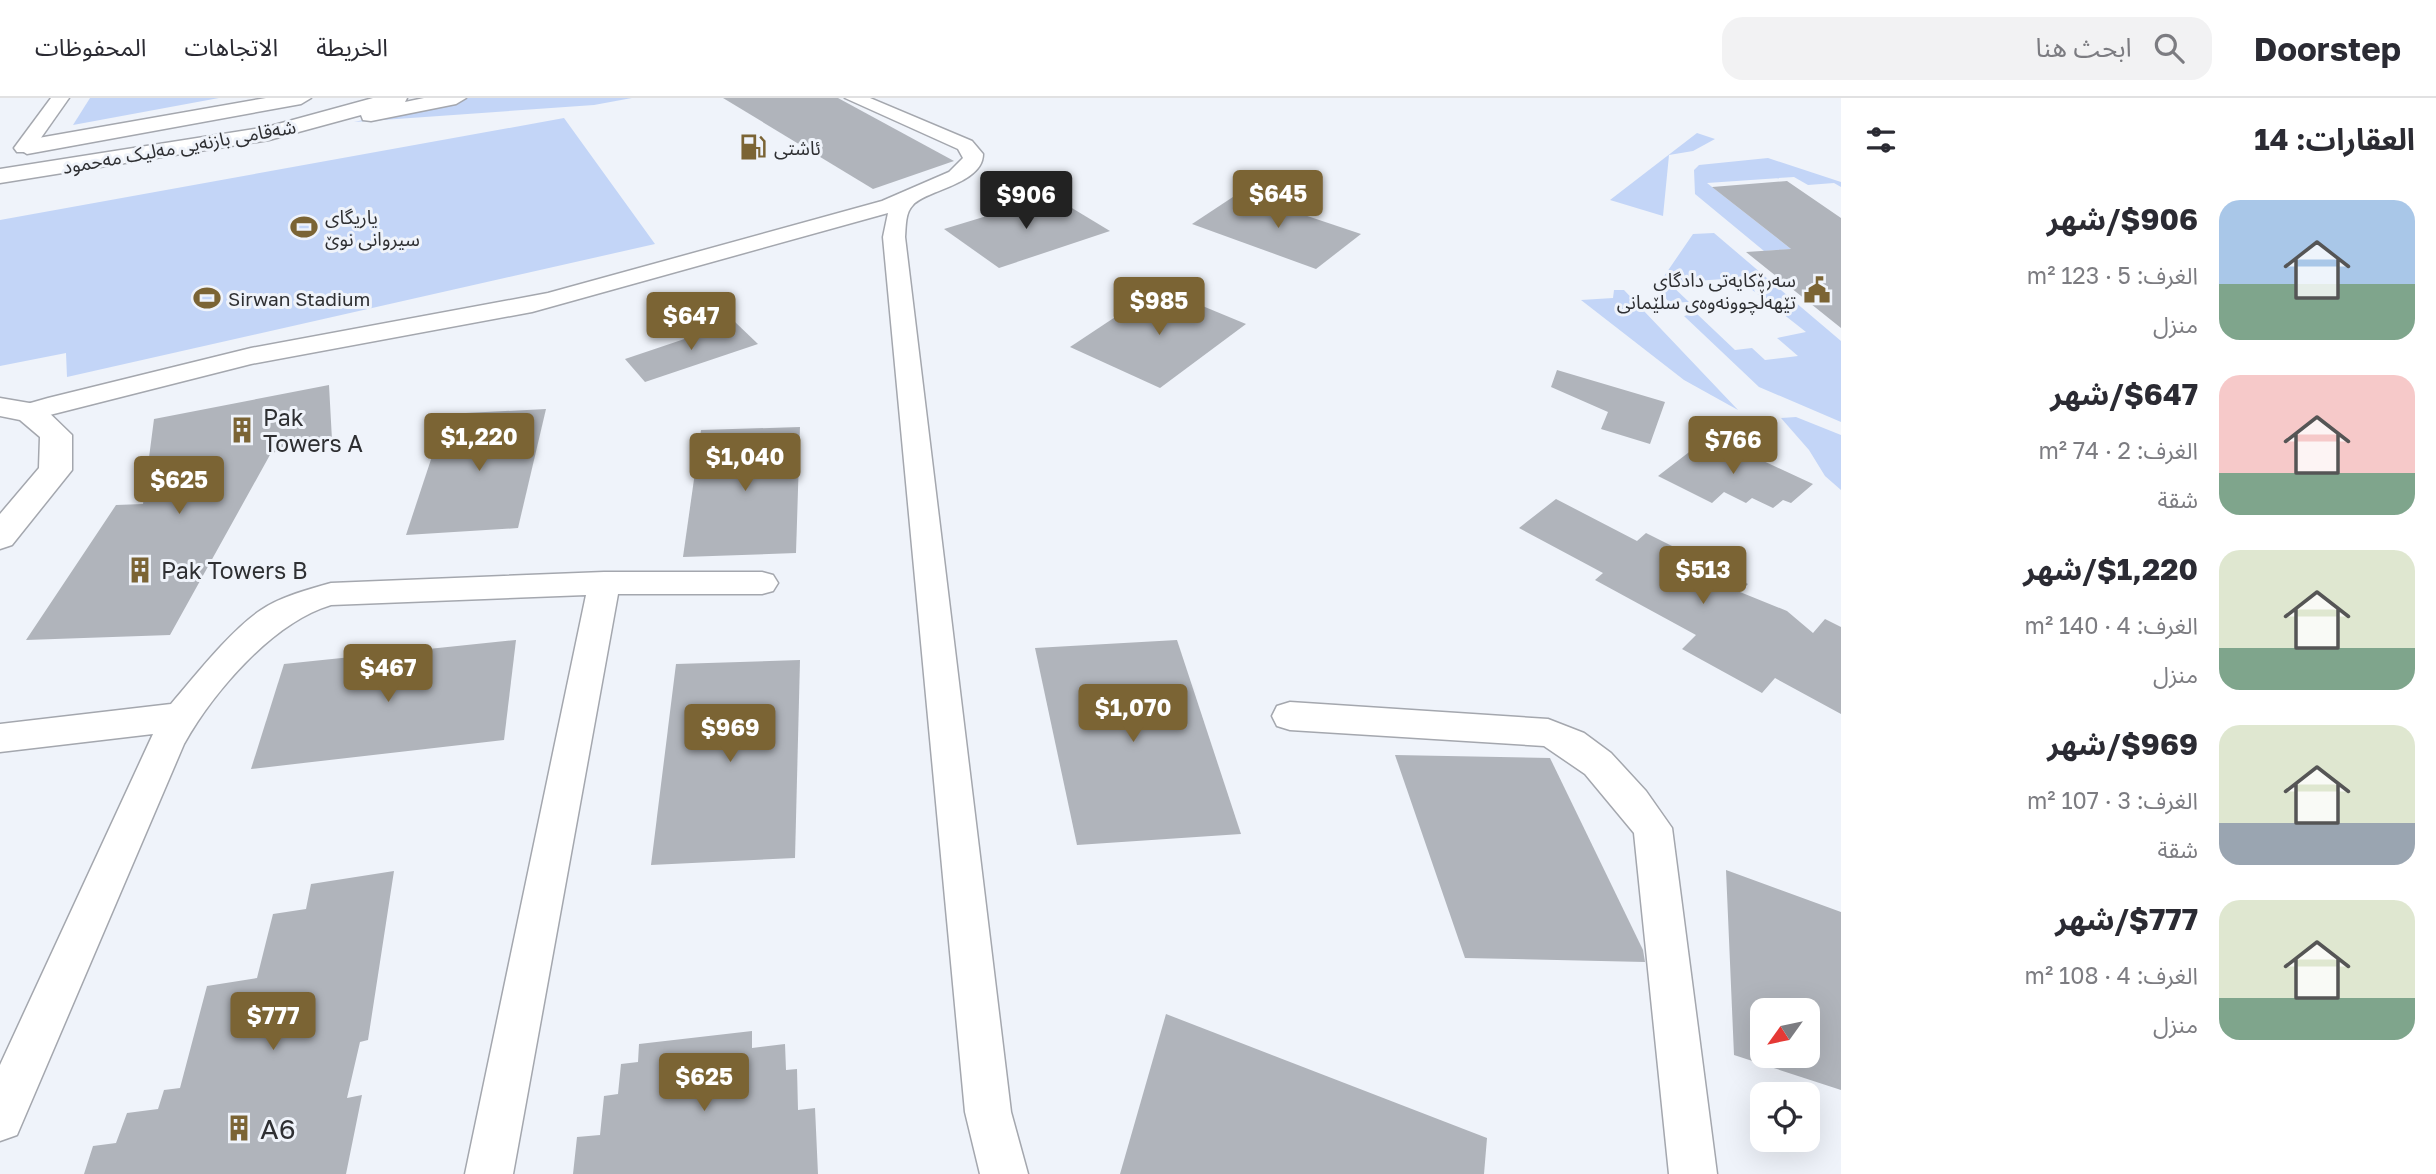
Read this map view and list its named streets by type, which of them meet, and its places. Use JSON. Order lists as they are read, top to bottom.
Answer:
{
  "streets": {
    "main road": ["شەقامی بازنەیی مەلیک مەحمود"]
  },
  "places": {
    "fuel station": ["ئاشتی"],
    "sports": ["یاریگای سیروانی نوێ", "Sirwan Stadium"],
    "public building": ["سەرۆکایەتی دادگای تێهەڵچوونەوەی سلێمانی"],
    "building": ["Pak Towers A", "Pak Towers B", "A6"]
  },
  "north": "bottom left",
  "page": {
    "header": "Doorstep",
    "search": "ابحث هنا",
    "nav": ["الخريطة", "الاتجاهات", "المحفوظات"],
    "heading": "العقارات: 14",
    "price": [
      "$645",
      "$906",
      "$985",
      "$647",
      "$1,220",
      "$766",
      "$1,040",
      "$625",
      "$513",
      "$467",
      "$1,070",
      "$969",
      "$777",
      "$625"
    ],
    "list": [
      {
        "name": "$906/شهر",
        "note": "الغرف: 5 · 123 m² · منزل"
      },
      {
        "name": "$647/شهر",
        "note": "الغرف: 2 · 74 m² · شقة"
      },
      {
        "name": "$1,220/شهر",
        "note": "الغرف: 4 · 140 m² · منزل"
      },
      {
        "name": "$969/شهر",
        "note": "الغرف: 3 · 107 m² · شقة"
      },
      {
        "name": "$777/شهر",
        "note": "الغرف: 4 · 108 m² · منزل"
      }
    ]
  }
}
